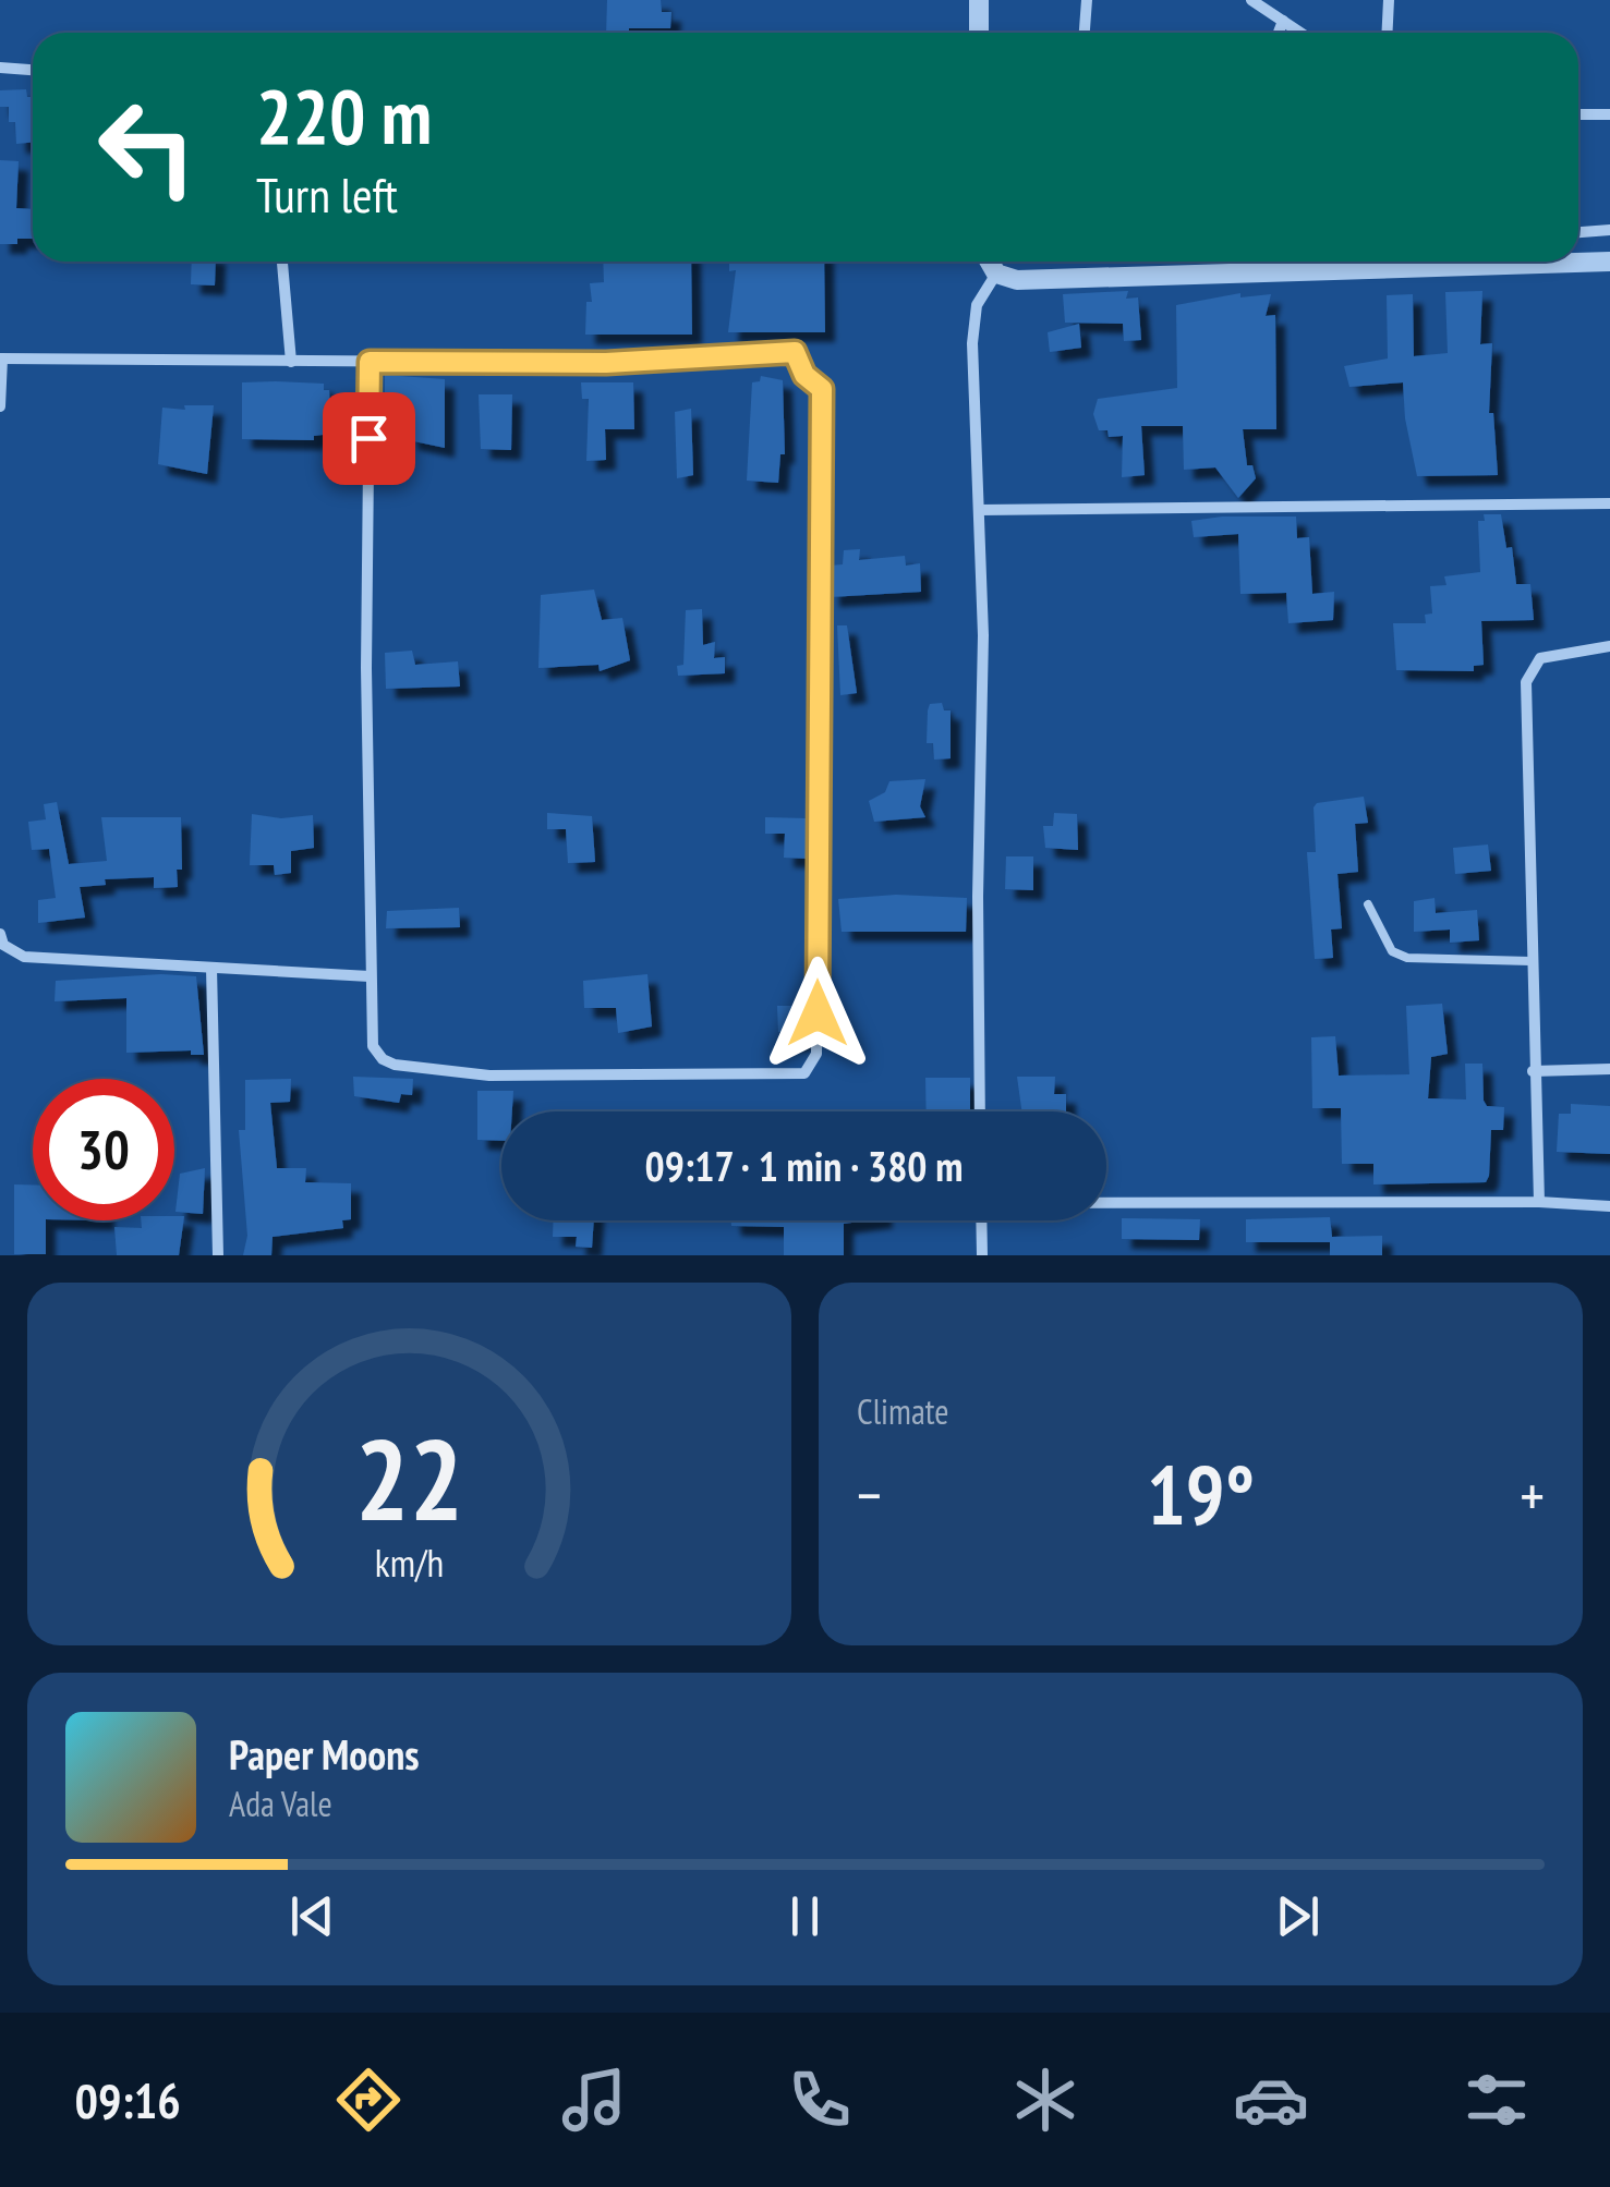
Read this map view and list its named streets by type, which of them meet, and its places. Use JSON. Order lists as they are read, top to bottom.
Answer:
{
  "page": {
    "turn": ["220 m", "Turn left"],
    "limit": "30",
    "trip": "09:17 · 1 min · 380 m",
    "tile": "Climate",
    "heat": ["−", "19°", "+"],
    "song": ["Paper Moons", "Ada Vale"],
    "tabs": "09:16",
    "gauge": ["22", "km/h"]
  }
}
